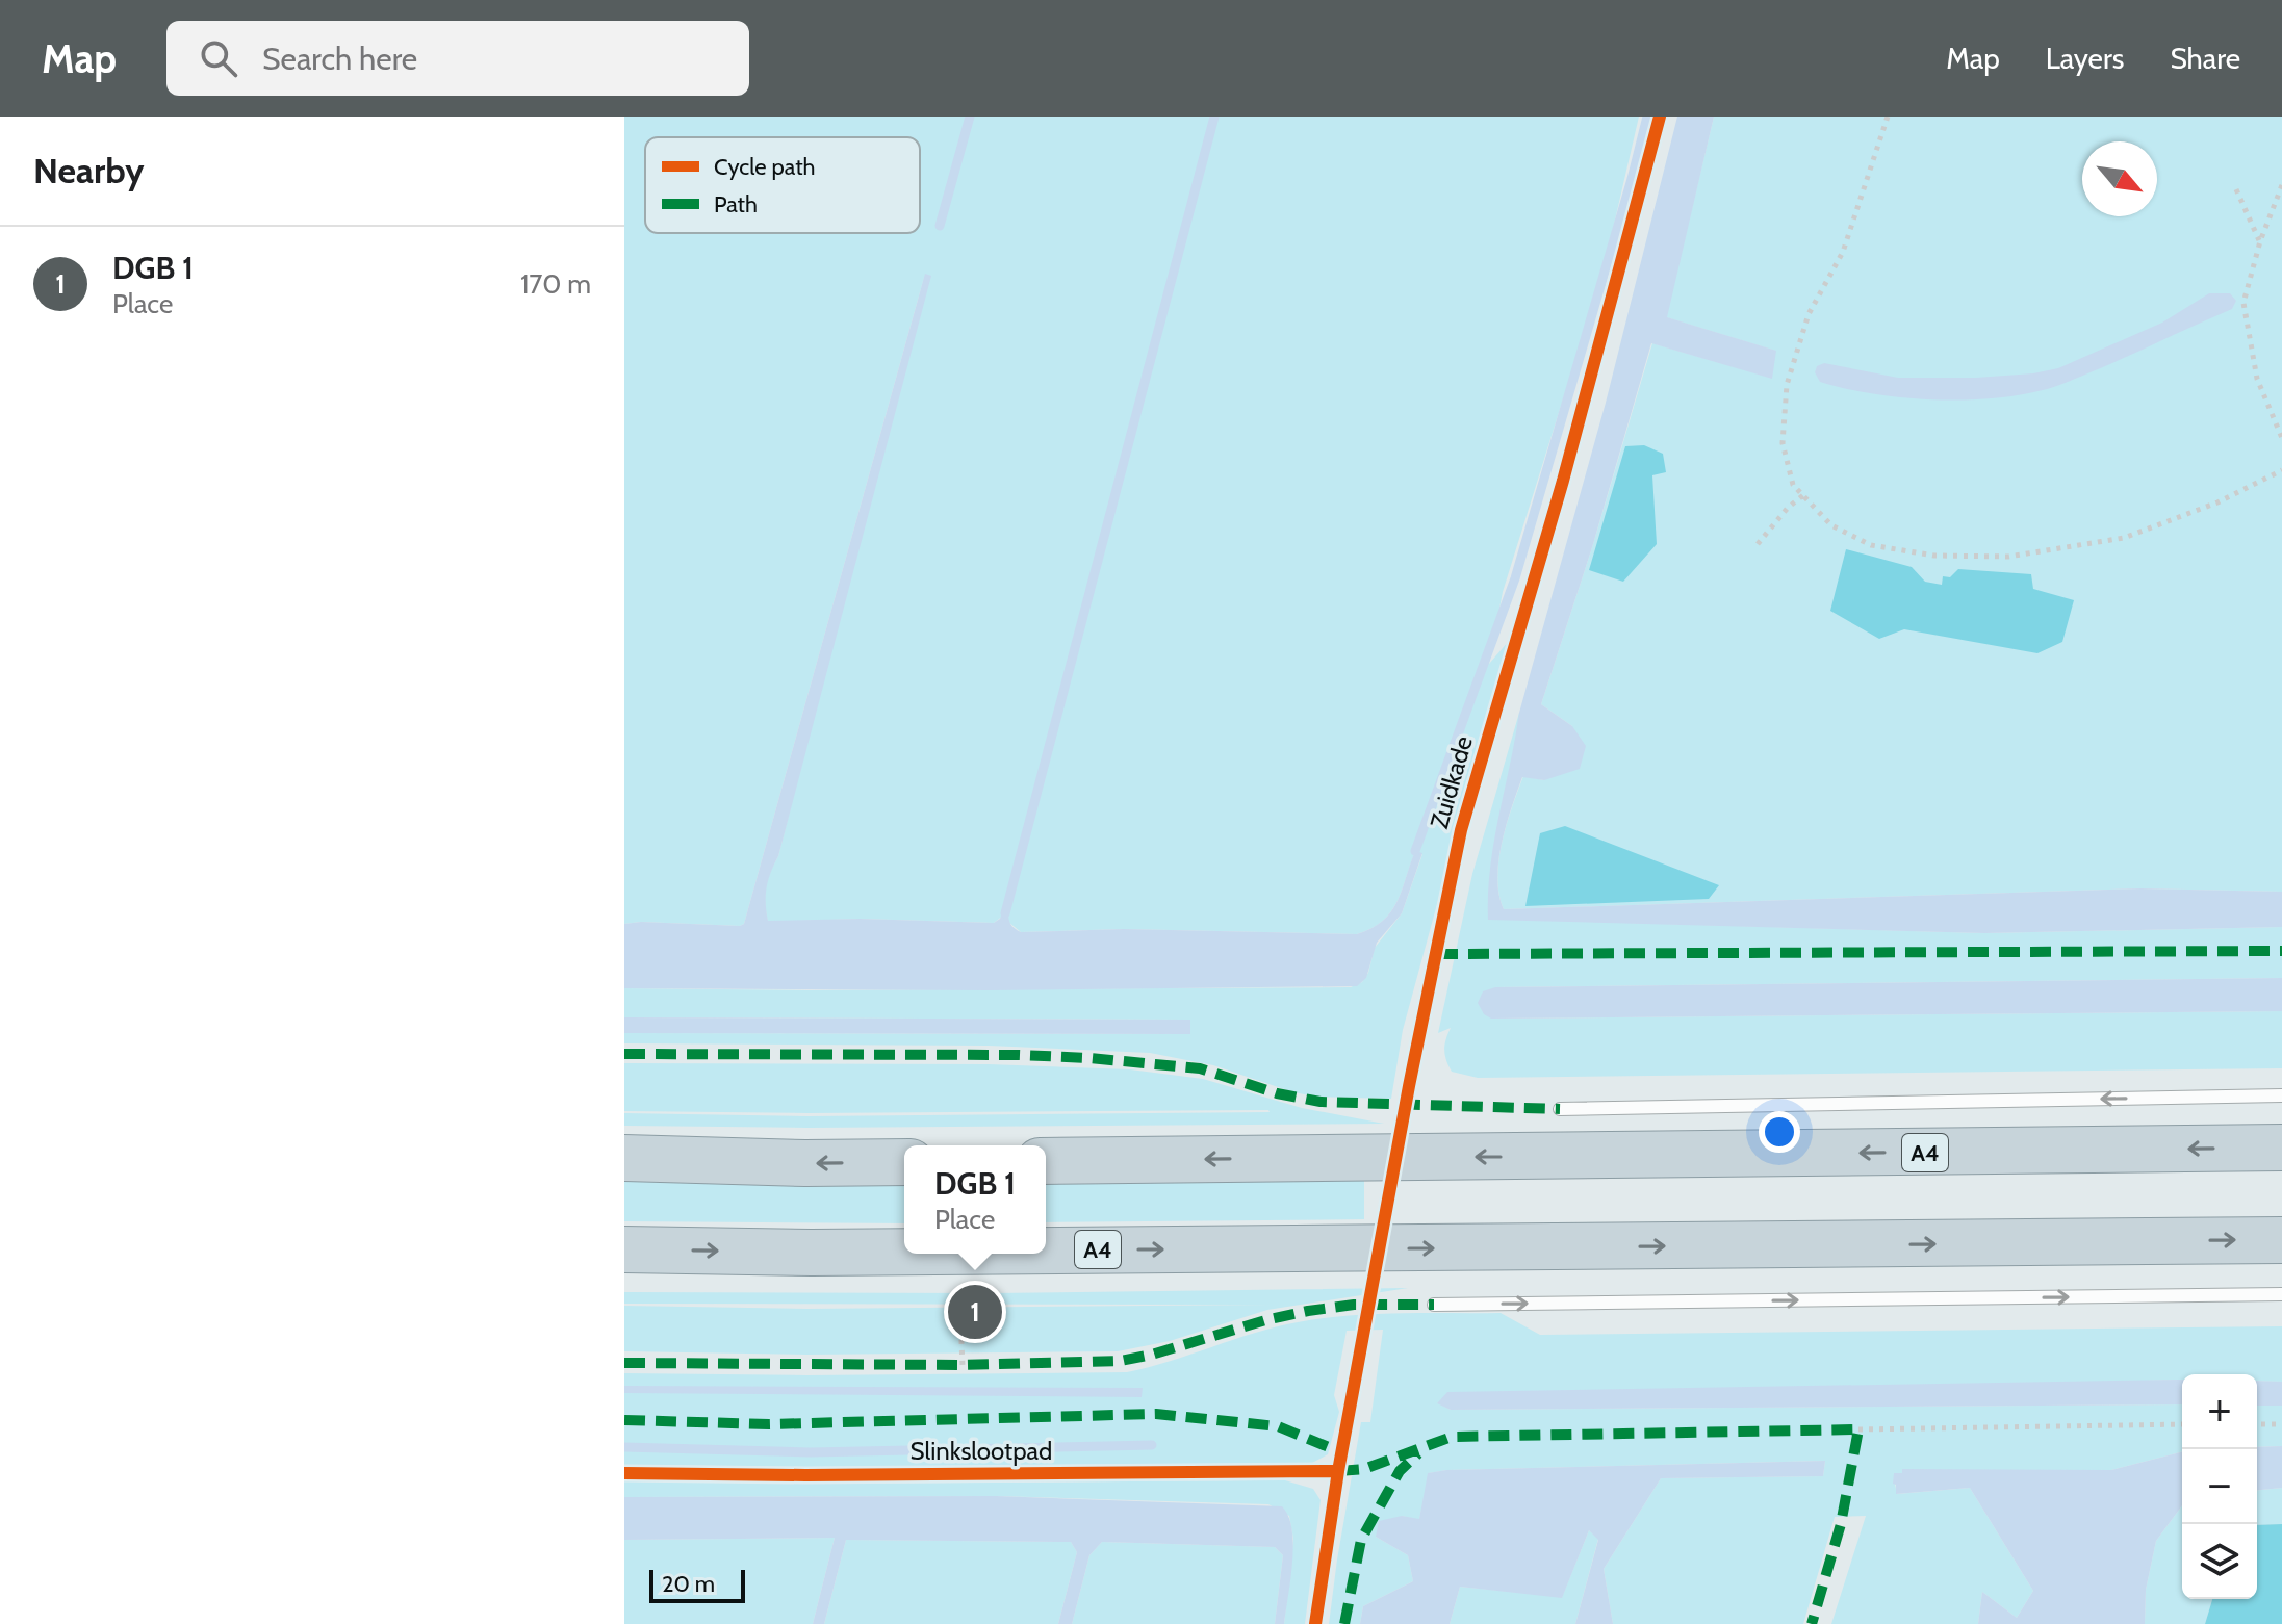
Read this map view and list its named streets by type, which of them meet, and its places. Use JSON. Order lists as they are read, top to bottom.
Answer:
{
  "streets": {
    "highway": ["A4"],
    "cycle path": ["Zuidkade", "Slinkslootpad"]
  },
  "legend": ["Cycle path", "Path"],
  "scale_bar": "20 m",
  "north": "bottom right",
  "page": {
    "header": "Map",
    "search": "Search here",
    "nav": ["Map", "Layers", "Share"],
    "heading": "Nearby",
    "list": [
      {
        "mark": "1",
        "name": "DGB 1",
        "note": "Place",
        "value": "170 m"
      }
    ],
    "popup": ["DGB 1", "Place"],
    "pins": "1",
    "map_buttons": ["+", "−"],
    "scale": "20 m"
  }
}
